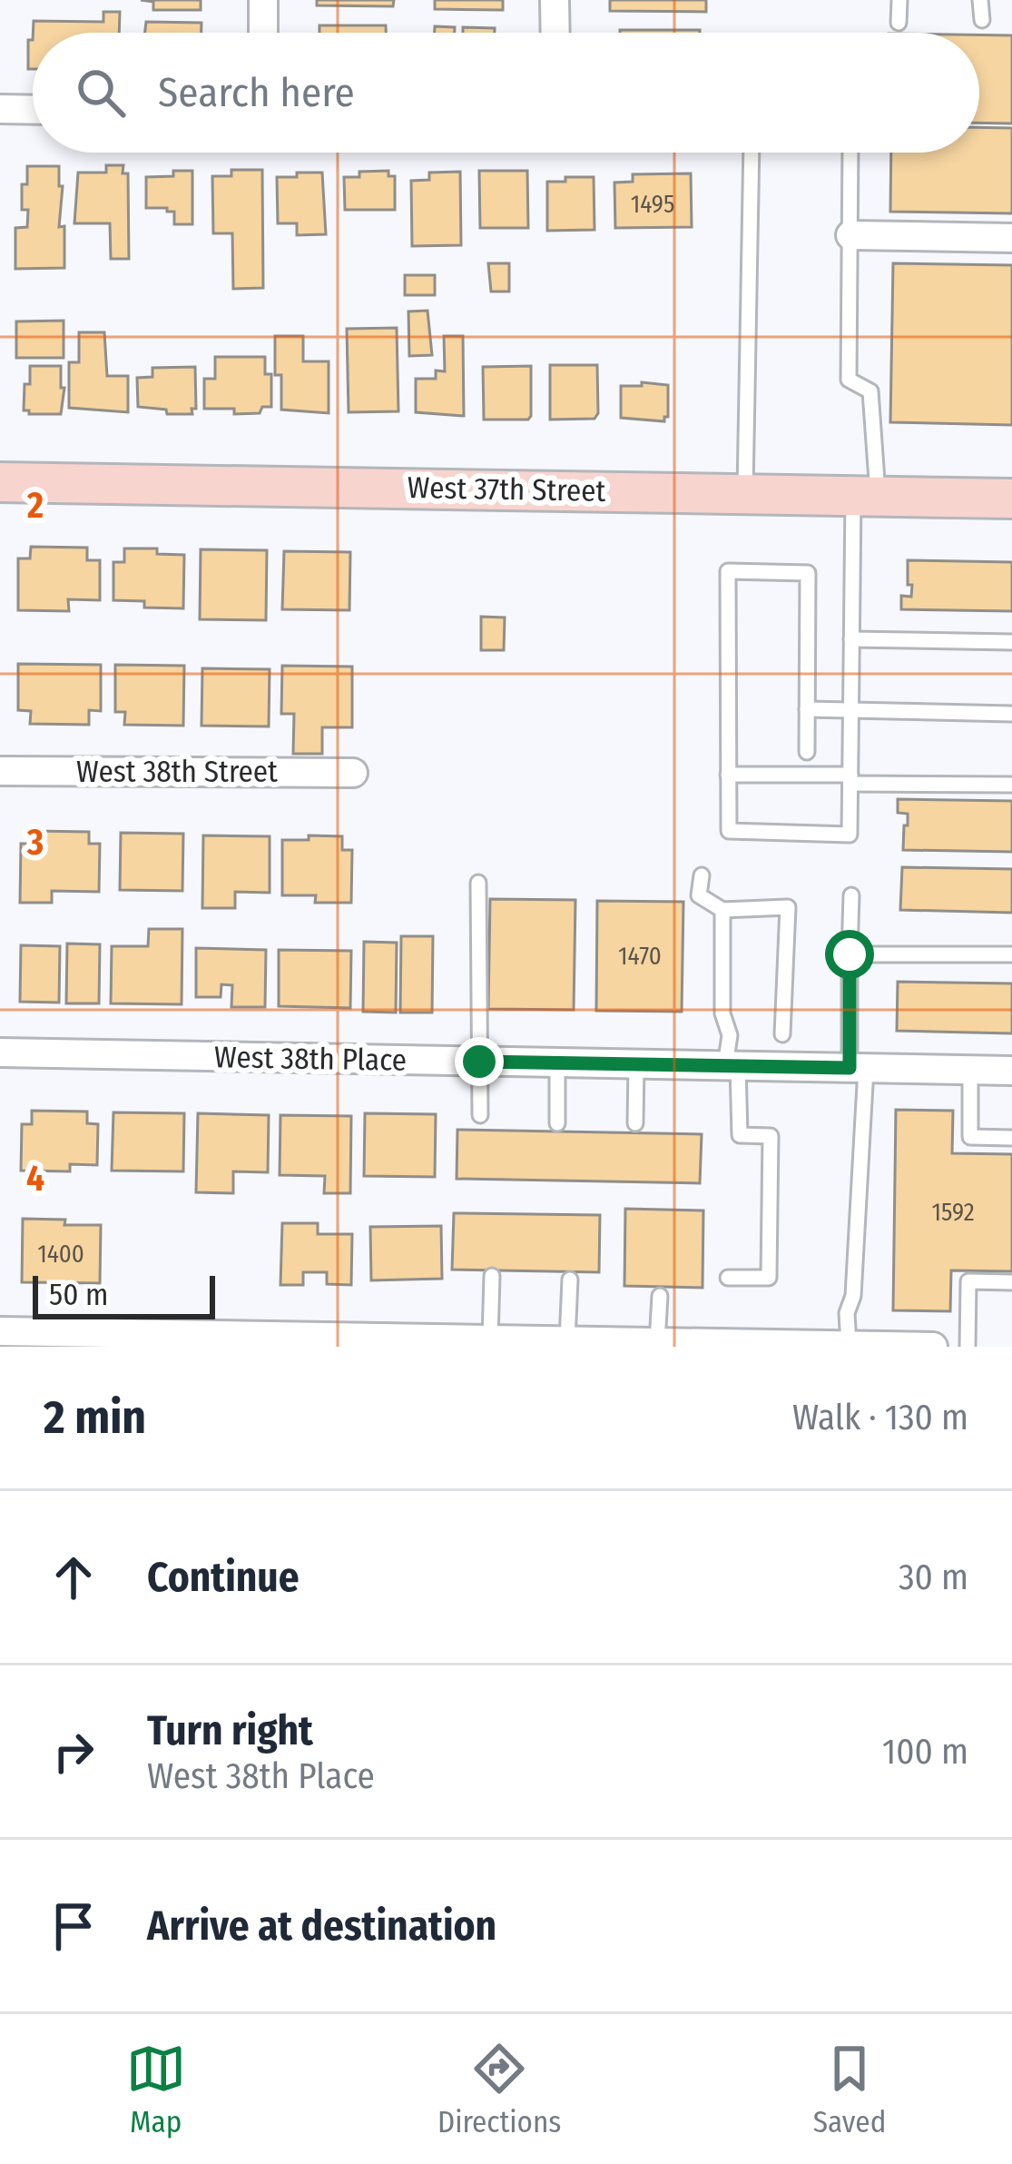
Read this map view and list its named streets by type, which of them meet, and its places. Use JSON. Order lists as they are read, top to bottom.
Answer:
{
  "streets": {
    "street": ["West 37th Street", "West 38th Street", "West 38th Place"]
  },
  "house_numbers": [
    "1495",
    "1470",
    "1592",
    "1400"
  ],
  "scale_bar": "50 m",
  "page": {
    "search": "Search here",
    "scale": "50 m",
    "heading": ["2 min", "Walk · 130 m"],
    "list": [
      ["Continue", "30 m"],
      ["Turn right", "West 38th Place", "100 m"],
      "Arrive at destination"
    ],
    "nav": ["Map", "Directions", "Saved"]
  },
  "grid": {
    "rows": ["2", "3", "4"]
  }
}
